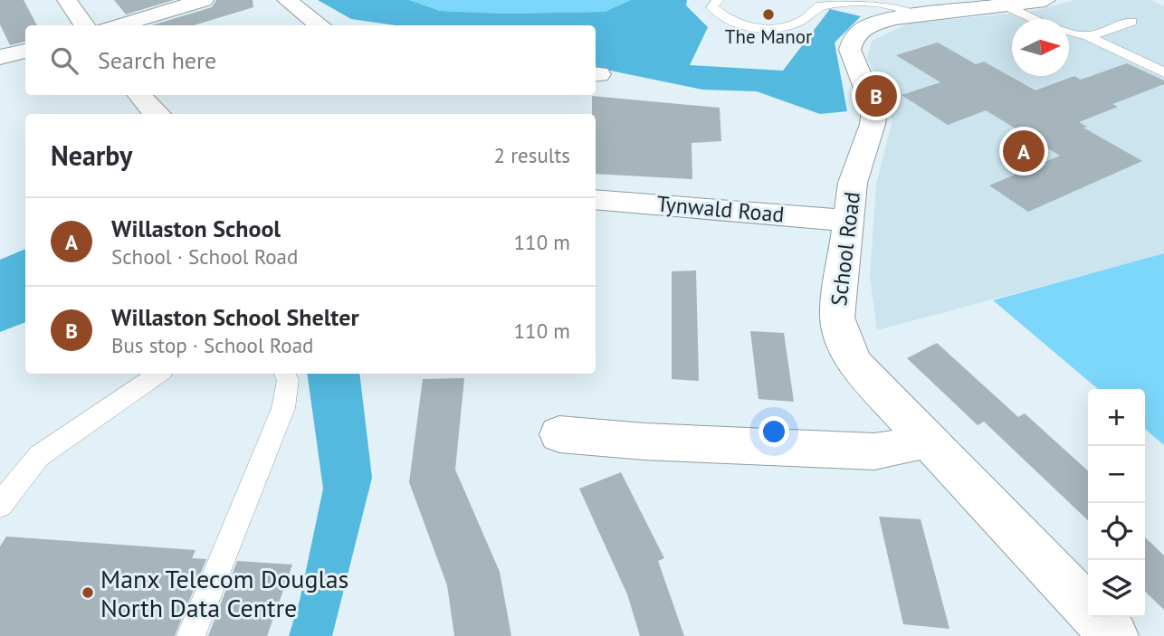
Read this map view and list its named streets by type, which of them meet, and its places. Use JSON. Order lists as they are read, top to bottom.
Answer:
{
  "streets": {
    "street": ["Tynwald Road", "School Road"]
  },
  "crossings": [
    ["Tynwald Road", "School Road"]
  ],
  "places": ["The Manor", "Manx Telecom Douglas North Data Centre"],
  "north": "right",
  "page": {
    "search": "Search here",
    "pins": ["B", "A"],
    "heading": ["Nearby", "2 results"],
    "list": [
      {
        "mark": "A",
        "name": "Willaston School",
        "note": "School · School Road",
        "value": "110 m"
      },
      {
        "mark": "B",
        "name": "Willaston School Shelter",
        "note": "Bus stop · School Road",
        "value": "110 m"
      }
    ],
    "map_buttons": ["+", "−"]
  }
}
